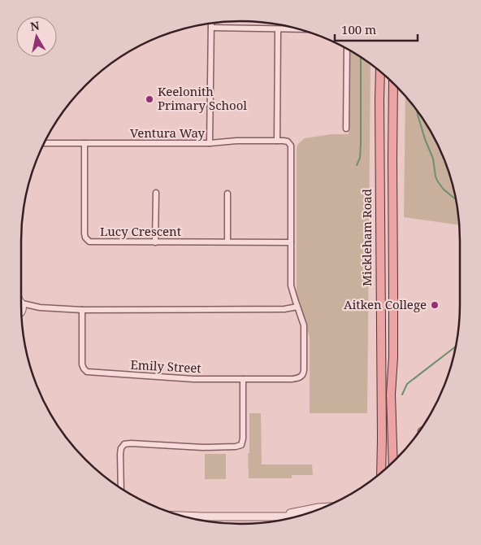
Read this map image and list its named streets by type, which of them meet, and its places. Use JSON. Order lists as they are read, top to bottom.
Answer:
{
  "streets": {
    "main road": ["Mickleham Road"],
    "street": ["Ventura Way", "Lucy Crescent", "Emily Street"]
  },
  "crossings": [
    ["Ventura Way", "Lucy Crescent"]
  ],
  "places": ["Keelonith Primary School", "Aitken College"],
  "scale_bar": "100 m",
  "north": "top"
}
